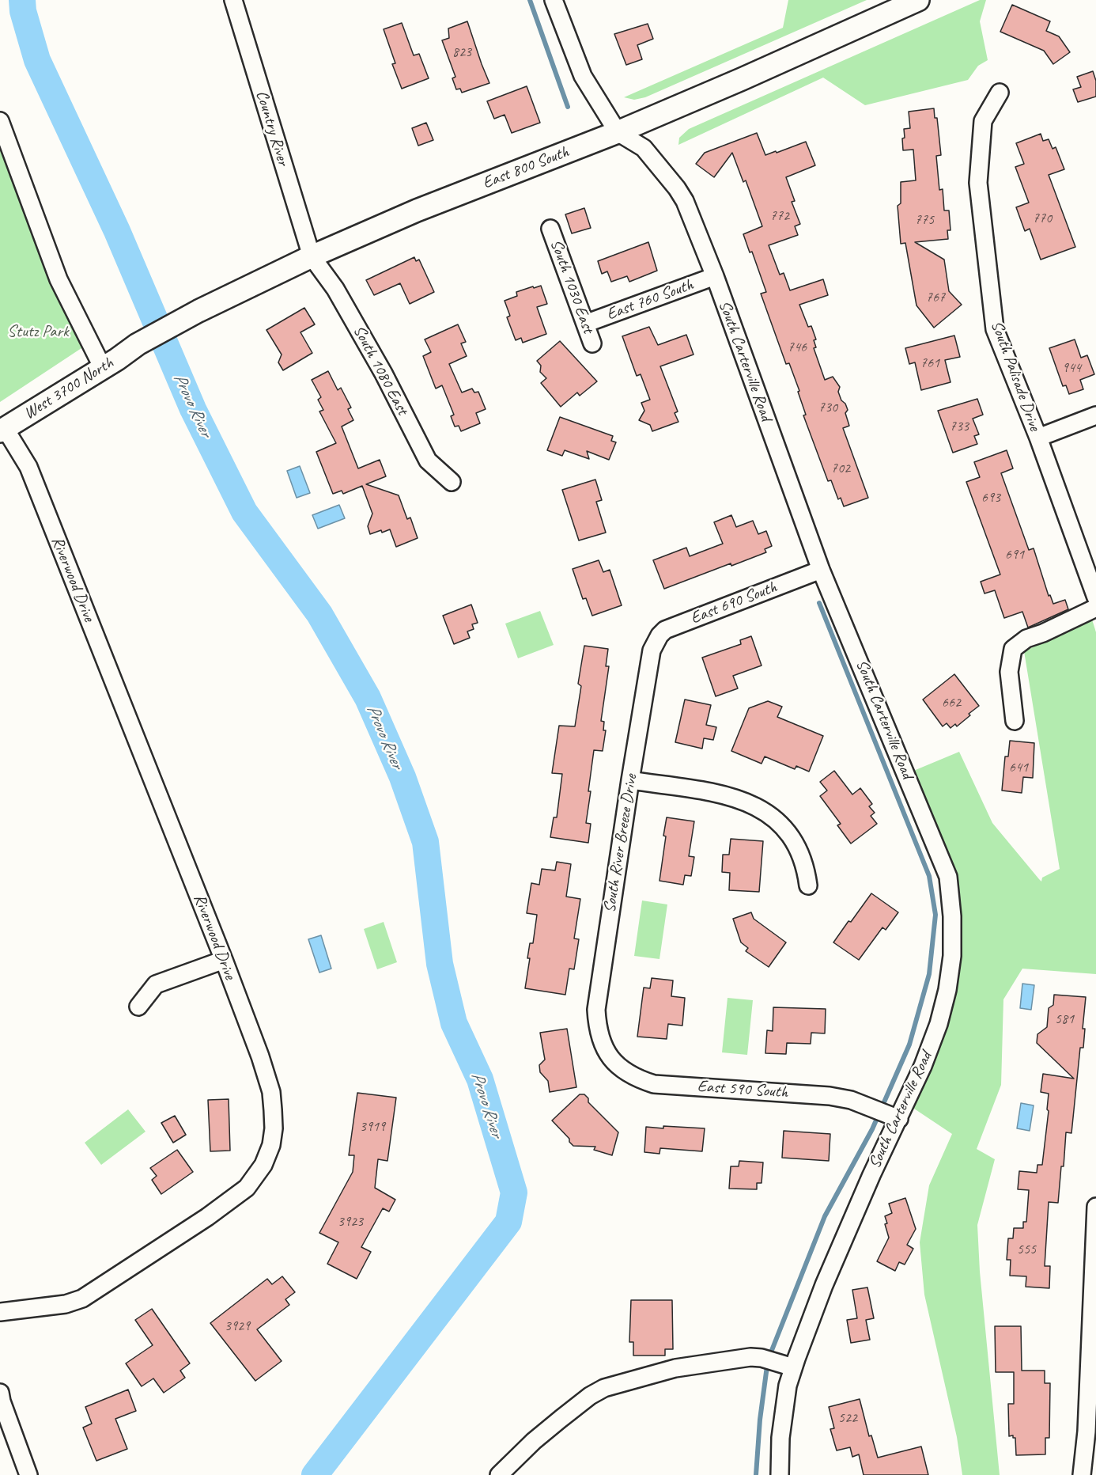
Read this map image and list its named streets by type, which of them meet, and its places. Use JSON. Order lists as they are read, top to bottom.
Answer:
{
  "streets": {
    "main road": ["East 800 South", "West 3700 North"],
    "street": [
      "Country River",
      "South 1030 East",
      "East 760 South",
      "South Carterville Road",
      "South 1080 East",
      "South Palisade Drive",
      "Riverwood Drive",
      "East 690 South",
      "South River Breeze Drive",
      "East 590 South"
    ]
  },
  "crossings": [
    ["Country River", "East 800 South"],
    ["Country River", "South 1080 East"],
    ["East 800 South", "South Carterville Road"],
    ["East 800 South", "South 1080 East"],
    ["East 800 South", "West 3700 North"],
    ["South 1030 East", "East 760 South"],
    ["East 760 South", "South Carterville Road"],
    ["South Carterville Road", "East 690 South"],
    ["South Carterville Road", "East 590 South"],
    ["West 3700 North", "Riverwood Drive"],
    ["East 690 South", "South River Breeze Drive"],
    ["South River Breeze Drive", "East 590 South"]
  ],
  "water": ["Provo River"],
  "parks": ["Stutz Park"],
  "house_numbers": [
    "823",
    "772",
    "770",
    "775",
    "767",
    "746",
    "761",
    "944",
    "730",
    "733",
    "702",
    "693",
    "691",
    "662",
    "641",
    "581",
    "3919",
    "3923",
    "555",
    "3929",
    "522"
  ]
}
